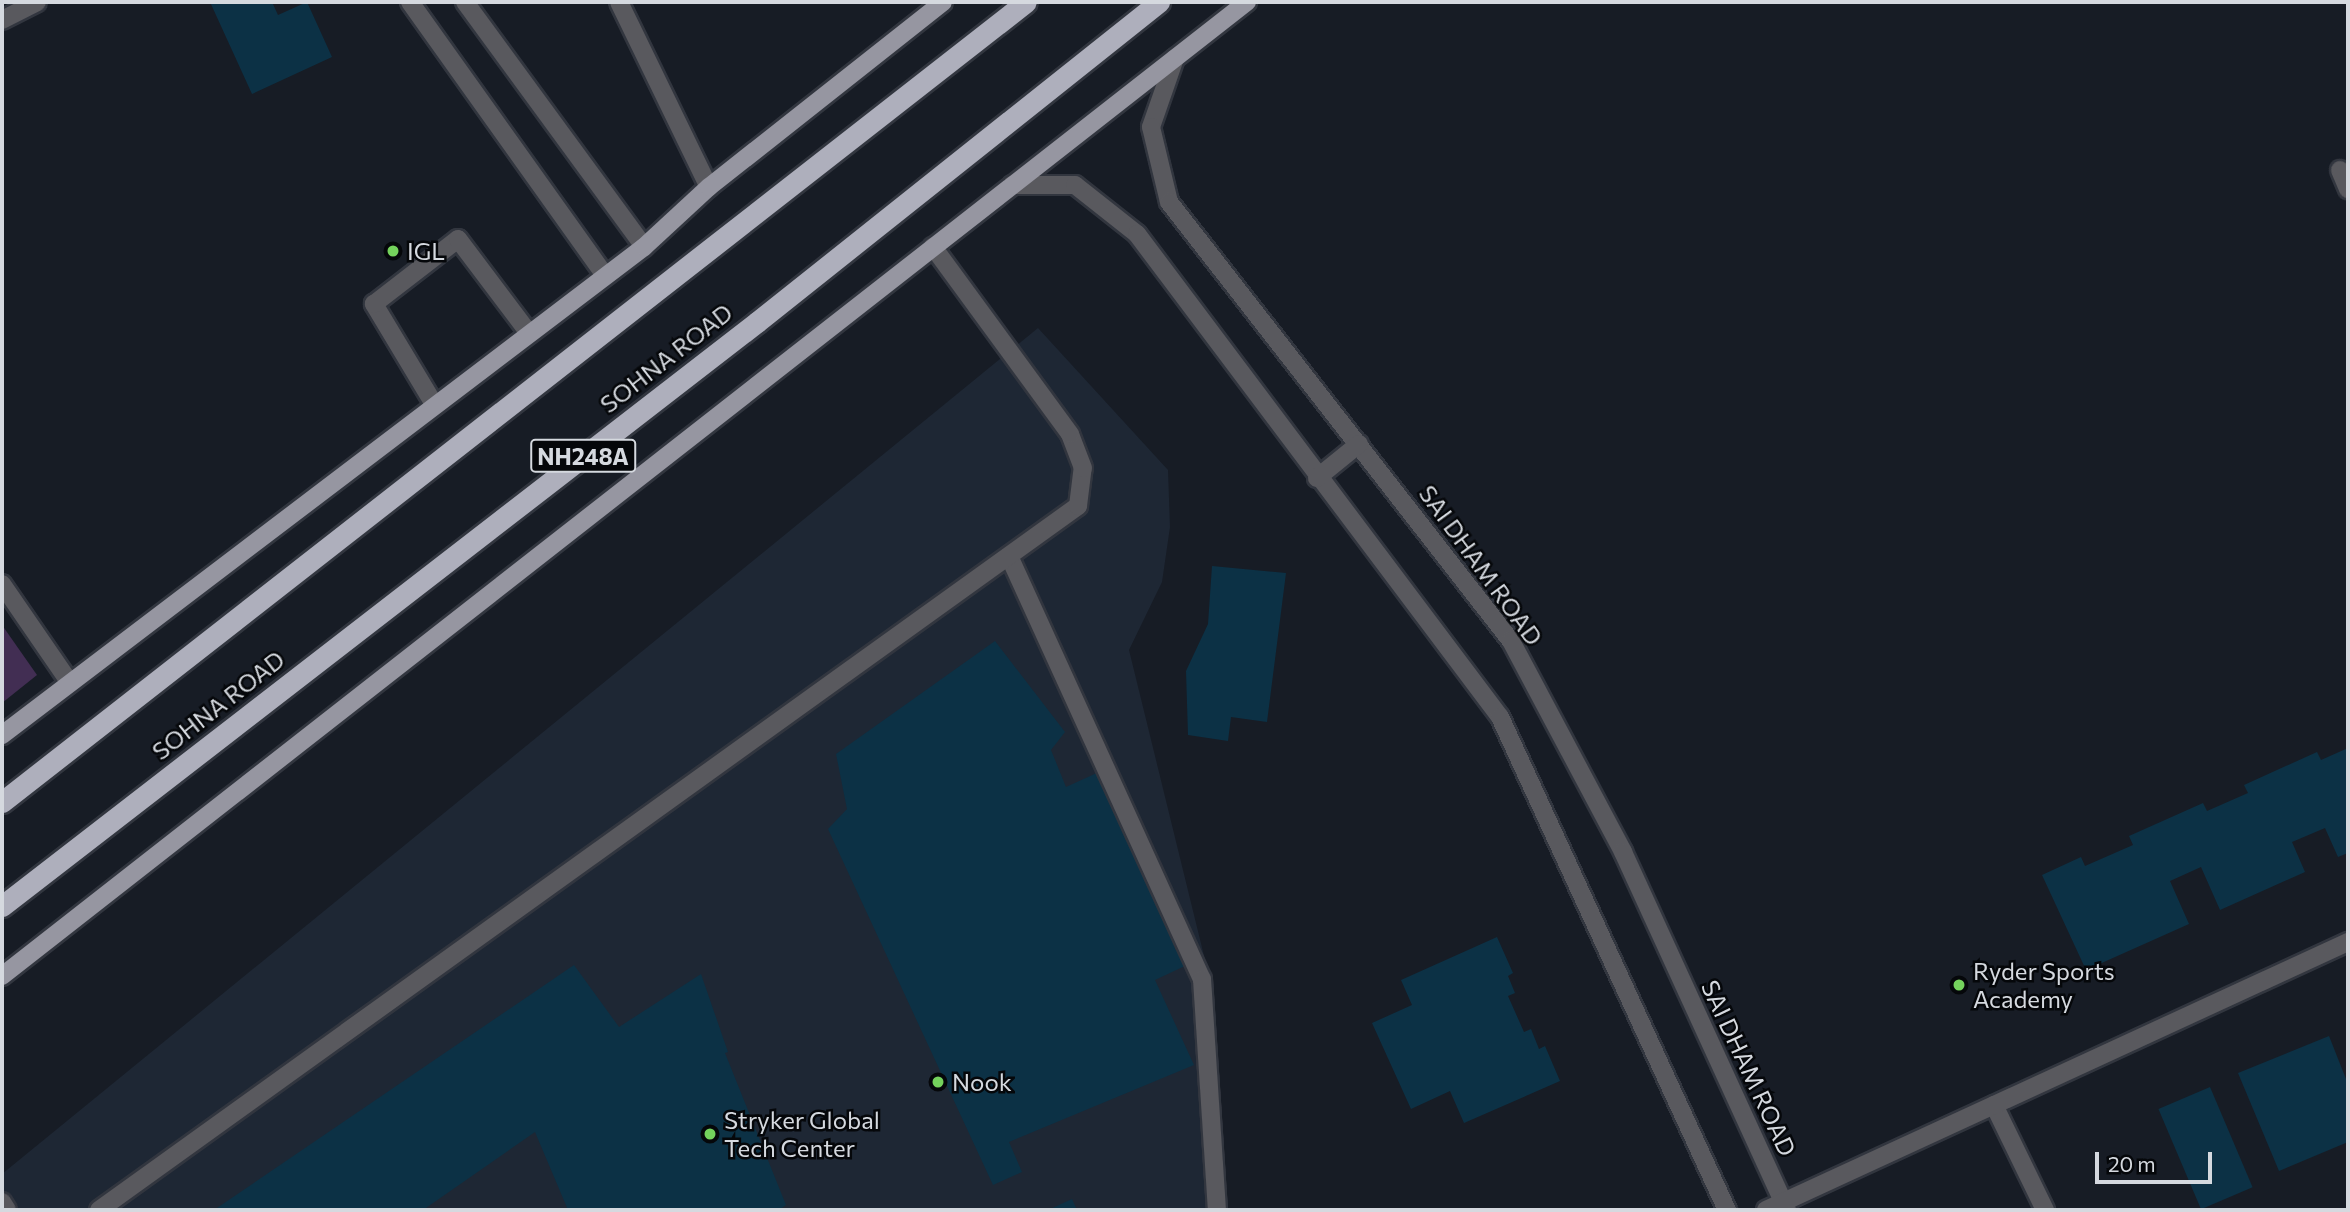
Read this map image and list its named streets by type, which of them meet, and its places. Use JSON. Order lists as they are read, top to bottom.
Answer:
{
  "streets": {
    "highway": ["SOHNA ROAD", "NH248A"],
    "street": ["SAI DHAM ROAD"]
  },
  "places": [
    "IGL",
    "Ryder Sports Academy",
    "Nook",
    "Stryker Global Tech Center"
  ],
  "scale_bar": "20 m"
}
